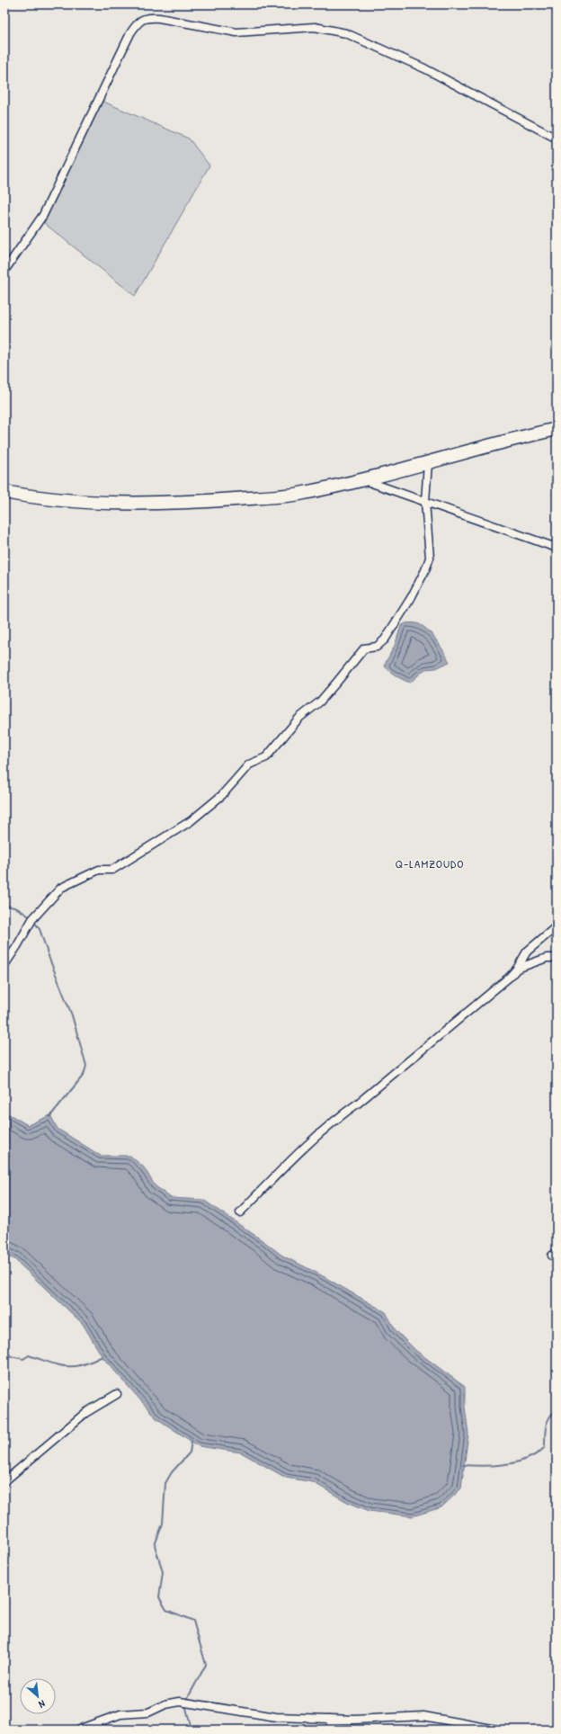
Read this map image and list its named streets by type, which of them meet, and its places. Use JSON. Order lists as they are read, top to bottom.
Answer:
{
  "districts": ["Q-LAMZOUDO"],
  "north": "bottom right"
}
